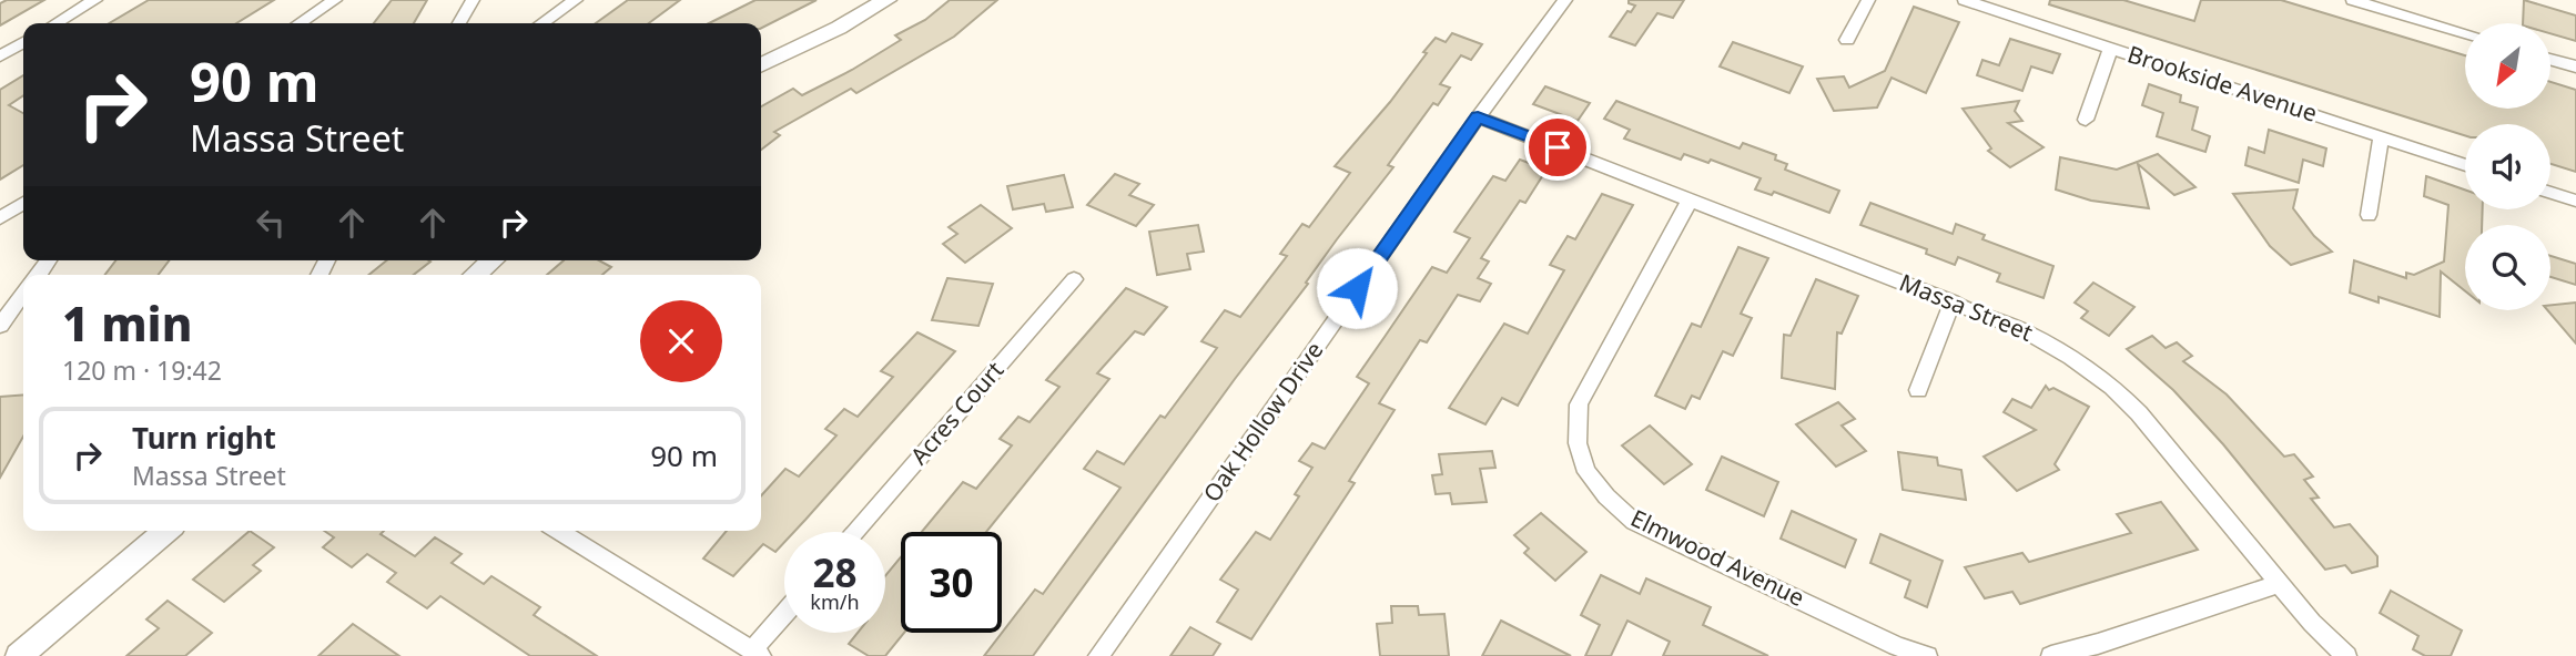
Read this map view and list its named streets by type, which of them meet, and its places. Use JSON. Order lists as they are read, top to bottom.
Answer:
{
  "streets": {
    "street": [
      "Brookside Avenue",
      "Massa Street",
      "Acres Court",
      "Oak Hollow Drive",
      "Elmwood Avenue"
    ]
  },
  "crossings": [
    ["Massa Street", "Oak Hollow Drive"],
    ["Massa Street", "Elmwood Avenue"]
  ],
  "north": "bottom left",
  "page": {
    "turn": ["90 m", "Massa Street"],
    "heading": ["1 min", "120 m · 19:42"],
    "list": [
      {
        "name": "Turn right",
        "note": "Massa Street",
        "value": "90 m"
      }
    ],
    "speed": "28 km/h",
    "limit": "30"
  }
}
